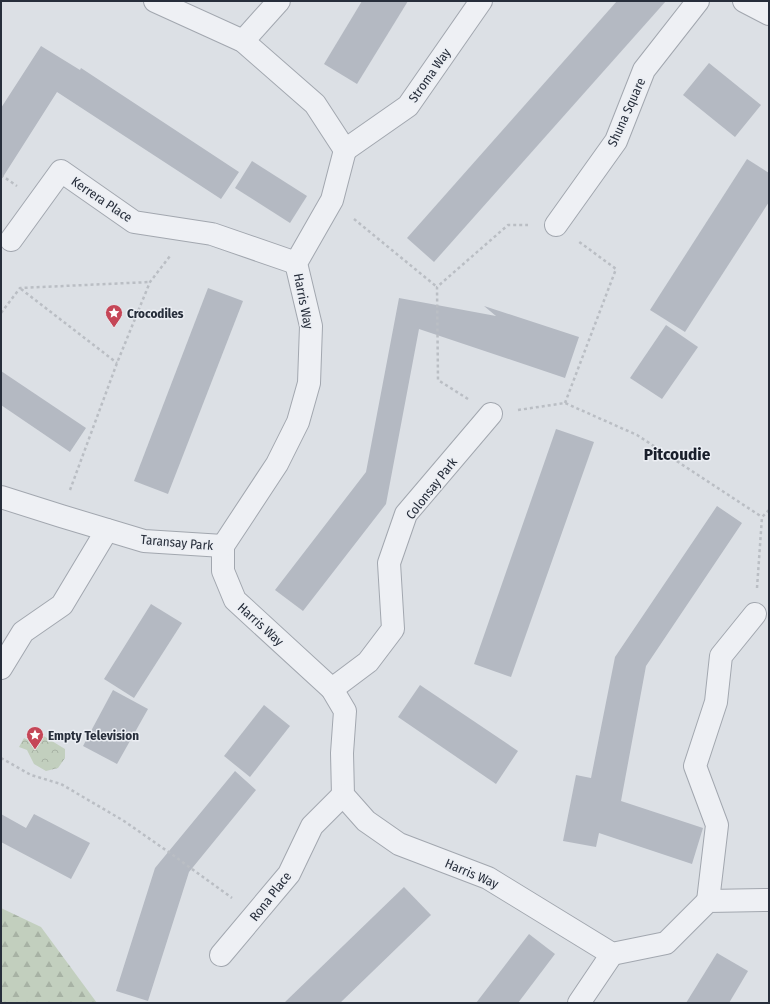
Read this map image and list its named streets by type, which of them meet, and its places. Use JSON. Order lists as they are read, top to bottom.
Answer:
{
  "streets": {
    "street": [
      "Stroma Way",
      "Shuna Square",
      "Kerrera Place",
      "Harris Way",
      "Colonsay Park",
      "Taransay Park",
      "Rona Place"
    ]
  },
  "crossings": [
    ["Stroma Way", "Harris Way"],
    ["Kerrera Place", "Harris Way"],
    ["Harris Way", "Colonsay Park"],
    ["Harris Way", "Taransay Park"],
    ["Harris Way", "Rona Place"]
  ],
  "districts": ["Pitcoudie"],
  "places": {
    "place": ["Crocodiles", "Empty Television"]
  }
}
